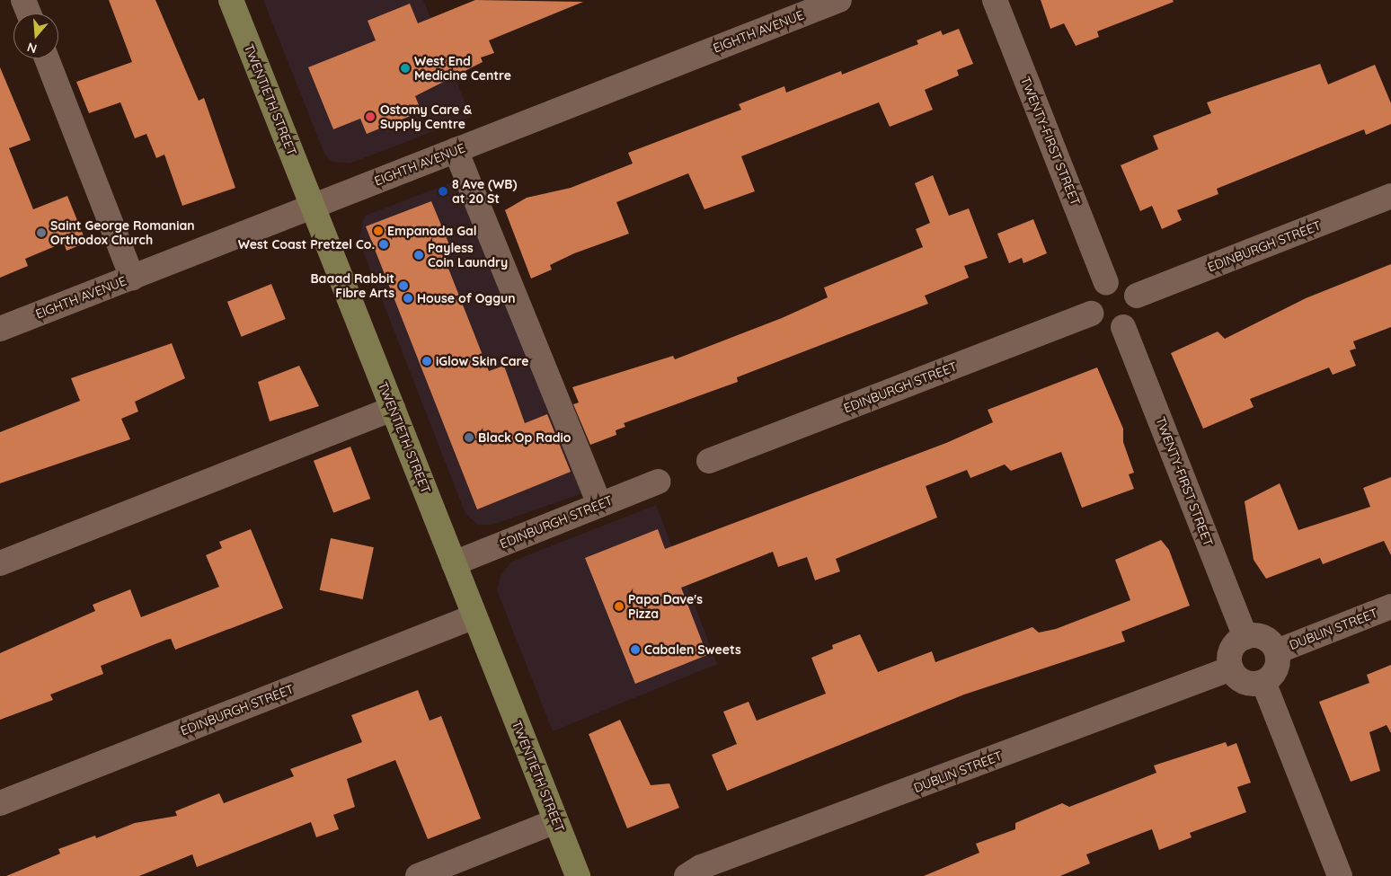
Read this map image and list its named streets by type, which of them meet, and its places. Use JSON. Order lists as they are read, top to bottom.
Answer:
{
  "streets": {
    "main road": ["TWENTIETH STREET"],
    "street": [
      "EIGHTH AVENUE",
      "TWENTY-FIRST STREET",
      "EDINBURGH STREET",
      "DUBLIN STREET"
    ]
  },
  "crossings": [
    ["EIGHTH AVENUE", "TWENTIETH STREET"],
    ["TWENTIETH STREET", "EDINBURGH STREET"],
    ["TWENTY-FIRST STREET", "EDINBURGH STREET"],
    ["TWENTY-FIRST STREET", "DUBLIN STREET"]
  ],
  "places": [
    "West End Medicine Centre",
    "Ostomy Care & Supply Centre",
    "8 Ave (WB) at 20 St",
    "Empanada Gal",
    "Saint George Romanian Orthodox Church",
    "West Coast Pretzel Co.",
    "Payless Coin Laundry",
    "Baaad Rabbit Fibre Arts",
    "House of Oggun",
    "iGlow Skin Care",
    "Black Op Radio",
    "Papa Dave's Pizza",
    "Cabalen Sweets"
  ],
  "north": "bottom"
}
